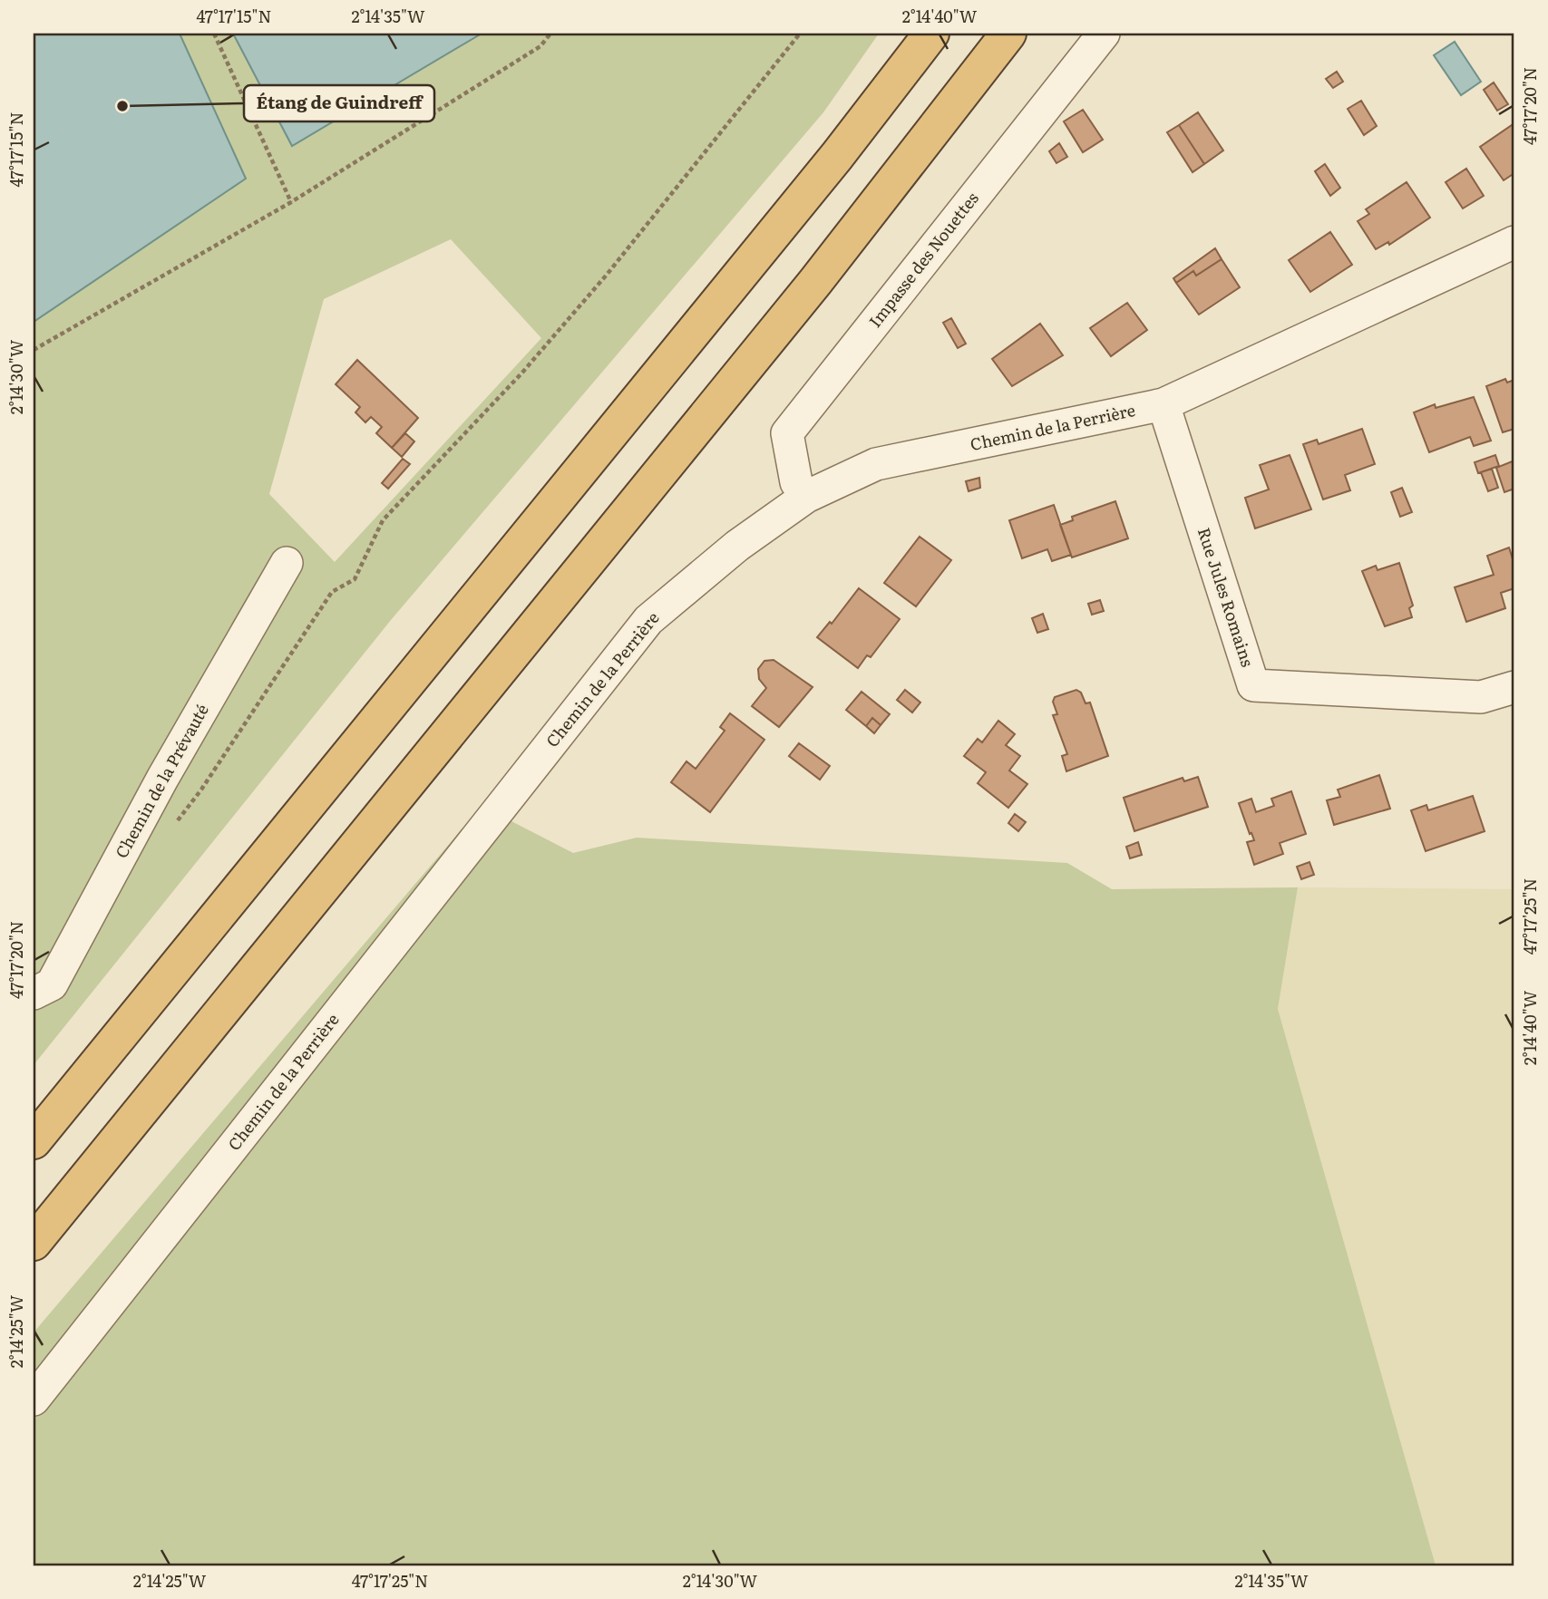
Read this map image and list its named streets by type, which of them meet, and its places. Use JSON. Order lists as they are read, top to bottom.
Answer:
{
  "streets": {
    "street": [
      "Impasse des Nouettes",
      "Chemin de la Perrière",
      "Rue Jules Romains",
      "Chemin de la Prévauté"
    ]
  },
  "crossings": [
    ["Impasse des Nouettes", "Chemin de la Perrière"],
    ["Chemin de la Perrière", "Rue Jules Romains"]
  ],
  "places": ["Étang de Guindreff"],
  "coordinates": [
    "47°17'15\"N",
    "2°14'35\"W",
    "2°14'40\"W",
    "47°17'20\"N",
    "2°14'30\"W",
    "47°17'25\"N",
    "2°14'25\"W"
  ]
}
